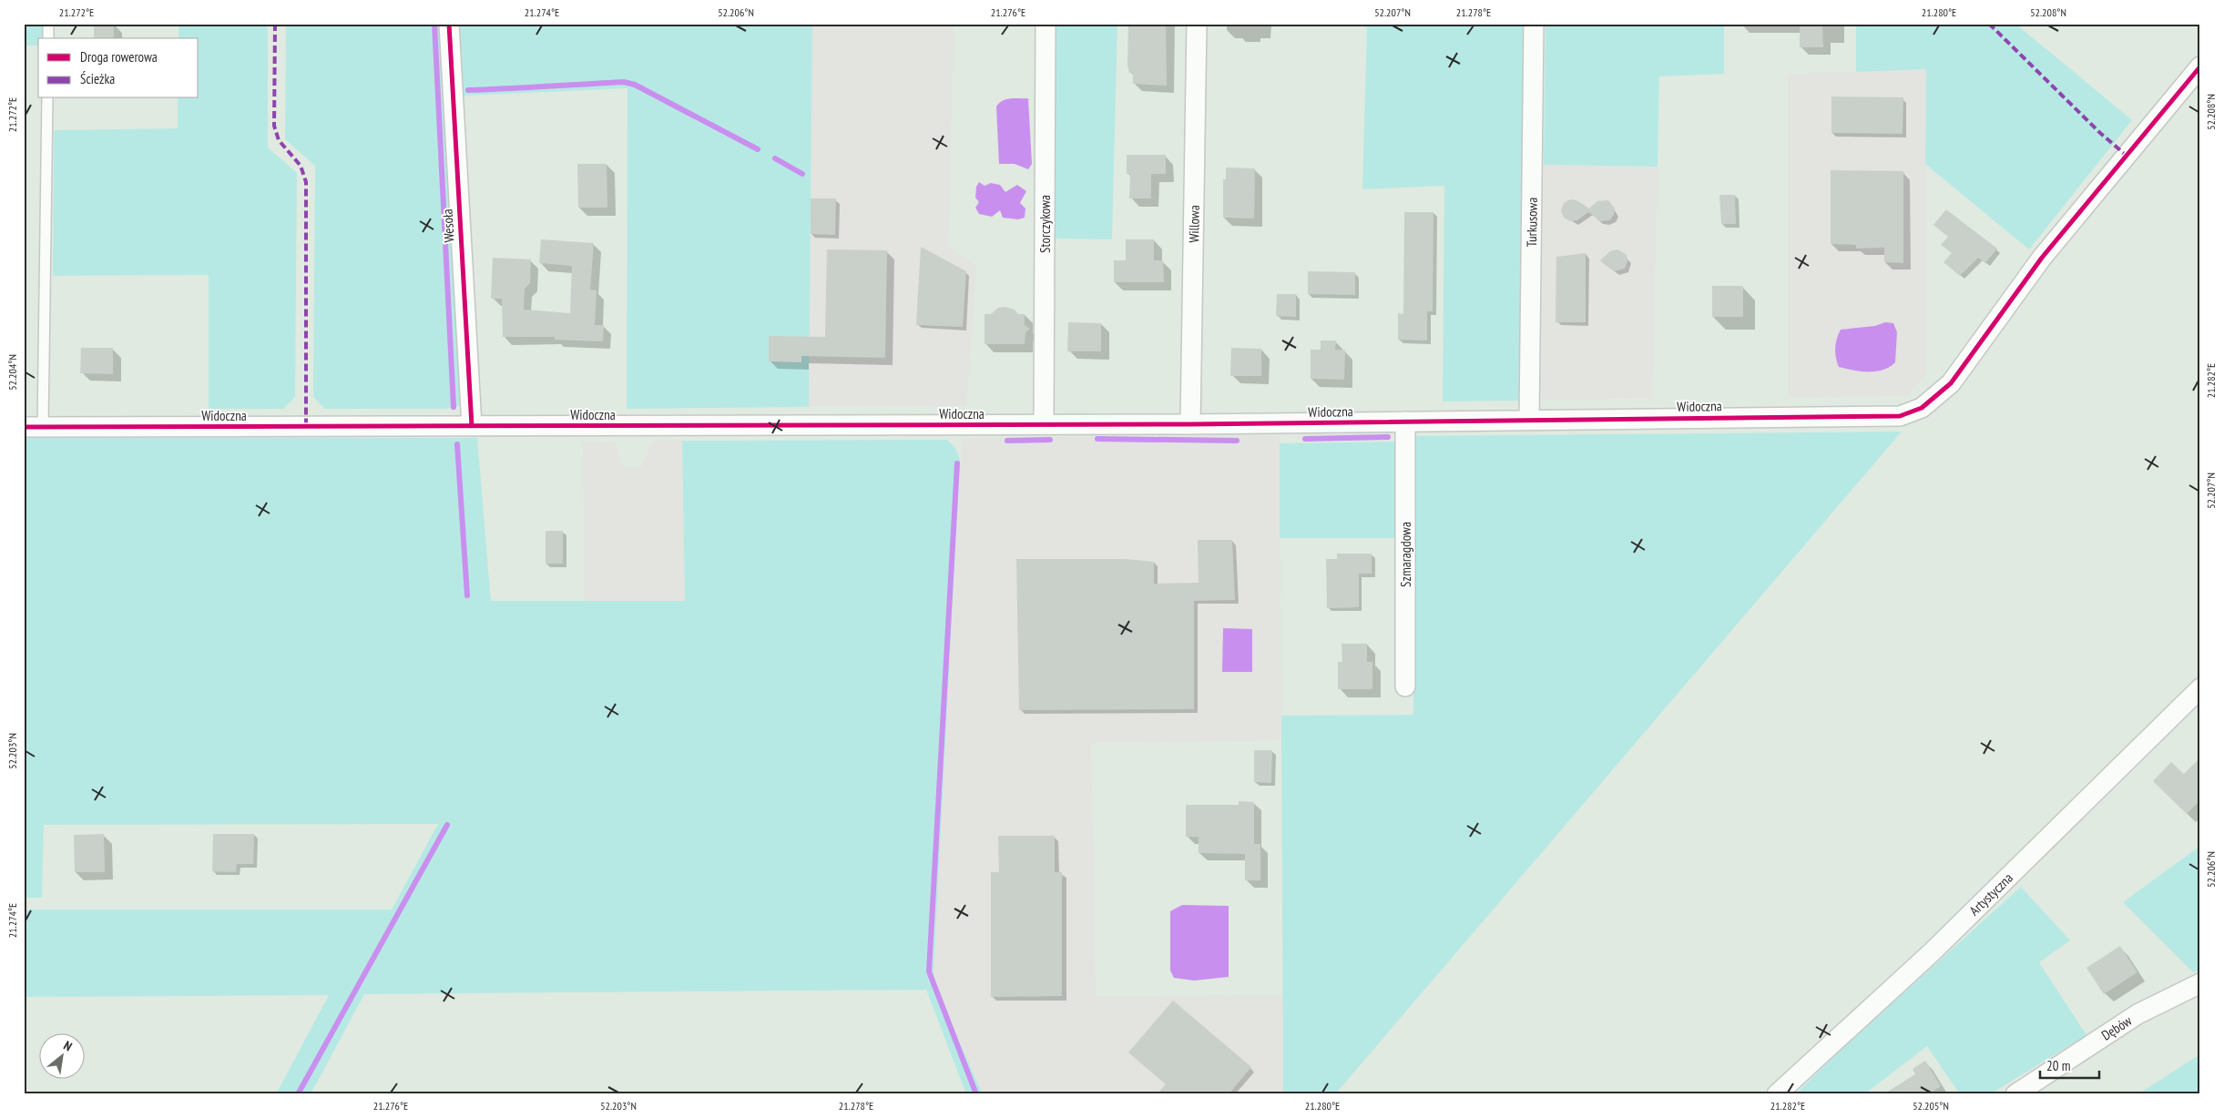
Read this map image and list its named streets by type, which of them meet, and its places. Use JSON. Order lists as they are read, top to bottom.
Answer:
{
  "streets": {
    "street": [
      "Turkusowa",
      "Storczykowa",
      "Willowa",
      "Wesoła",
      "Widoczna",
      "Szmaragdowa",
      "Artystyczna",
      "Dębów"
    ]
  },
  "crossings": [
    ["Turkusowa", "Widoczna"],
    ["Storczykowa", "Widoczna"],
    ["Willowa", "Widoczna"],
    ["Wesoła", "Widoczna"],
    ["Widoczna", "Szmaragdowa"]
  ],
  "legend": ["Droga rowerowa", "Ścieżka"],
  "scale_bar": "20 m",
  "north": "top right",
  "coordinates": [
    "21.272°E",
    "21.274°E",
    "52.206°N",
    "21.276°E",
    "52.207°N",
    "21.278°E",
    "21.280°E",
    "52.208°N",
    "52.204°N",
    "21.282°E",
    "52.203°N",
    "52.205°N"
  ]
}
